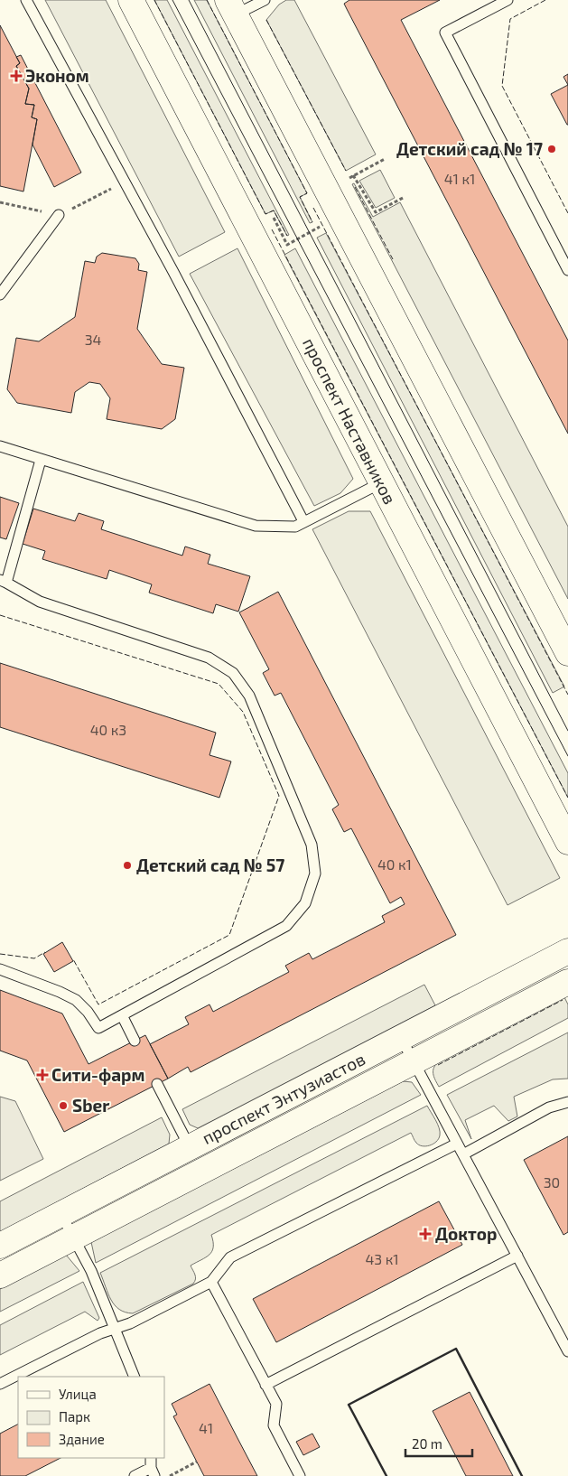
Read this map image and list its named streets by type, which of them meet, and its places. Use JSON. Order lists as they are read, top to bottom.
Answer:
{
  "streets": {
    "main road": ["проспект Наставников", "проспект Энтузиастов"]
  },
  "places": {
    "health": ["Эконом", "Сити-фарм", "Доктор"],
    "other": ["Детский сад № 17", "Детский сад № 57", "Sber"]
  },
  "house_numbers": [
    "41 к1",
    "34",
    "40 к3",
    "40 к1",
    "30",
    "43 к1",
    "41"
  ],
  "legend": ["Улица", "Парк", "Здание"],
  "scale_bar": "20 m"
}
